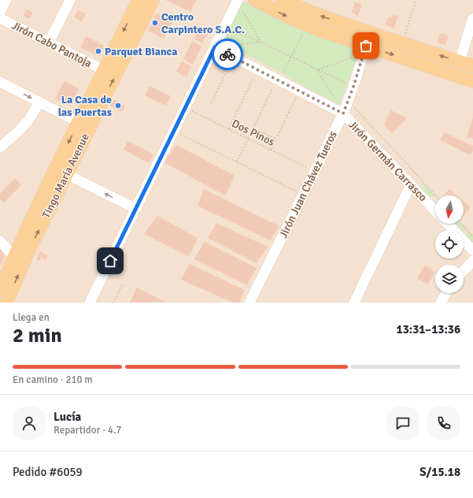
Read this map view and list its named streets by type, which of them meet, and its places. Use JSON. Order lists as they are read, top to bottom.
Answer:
{
  "streets": {
    "main road": ["Tingo María Avenue"],
    "street": ["Jirón Cabo Pantoja", "Jirón Germán Carrasco", "Jirón Juan Chávez Tueros"],
    "path": ["Dos Pinos"]
  },
  "crossings": [
    ["Dos Pinos", "Jirón Juan Chávez Tueros"],
    ["Jirón Germán Carrasco", "Jirón Juan Chávez Tueros"]
  ],
  "places": ["Centro Carpintero S.A.C.", "Parquet Bianca", "La Casa de las Puertas"],
  "north": "bottom",
  "page": {
    "heading": ["2 min", "Llega en", "13:31–13:36"],
    "panel": [
      "Lucía",
      "Repartidor · 4.7",
      "Pedido #6059",
      "S/15.18"
    ],
    "bar": "En camino · 210 m"
  }
}
